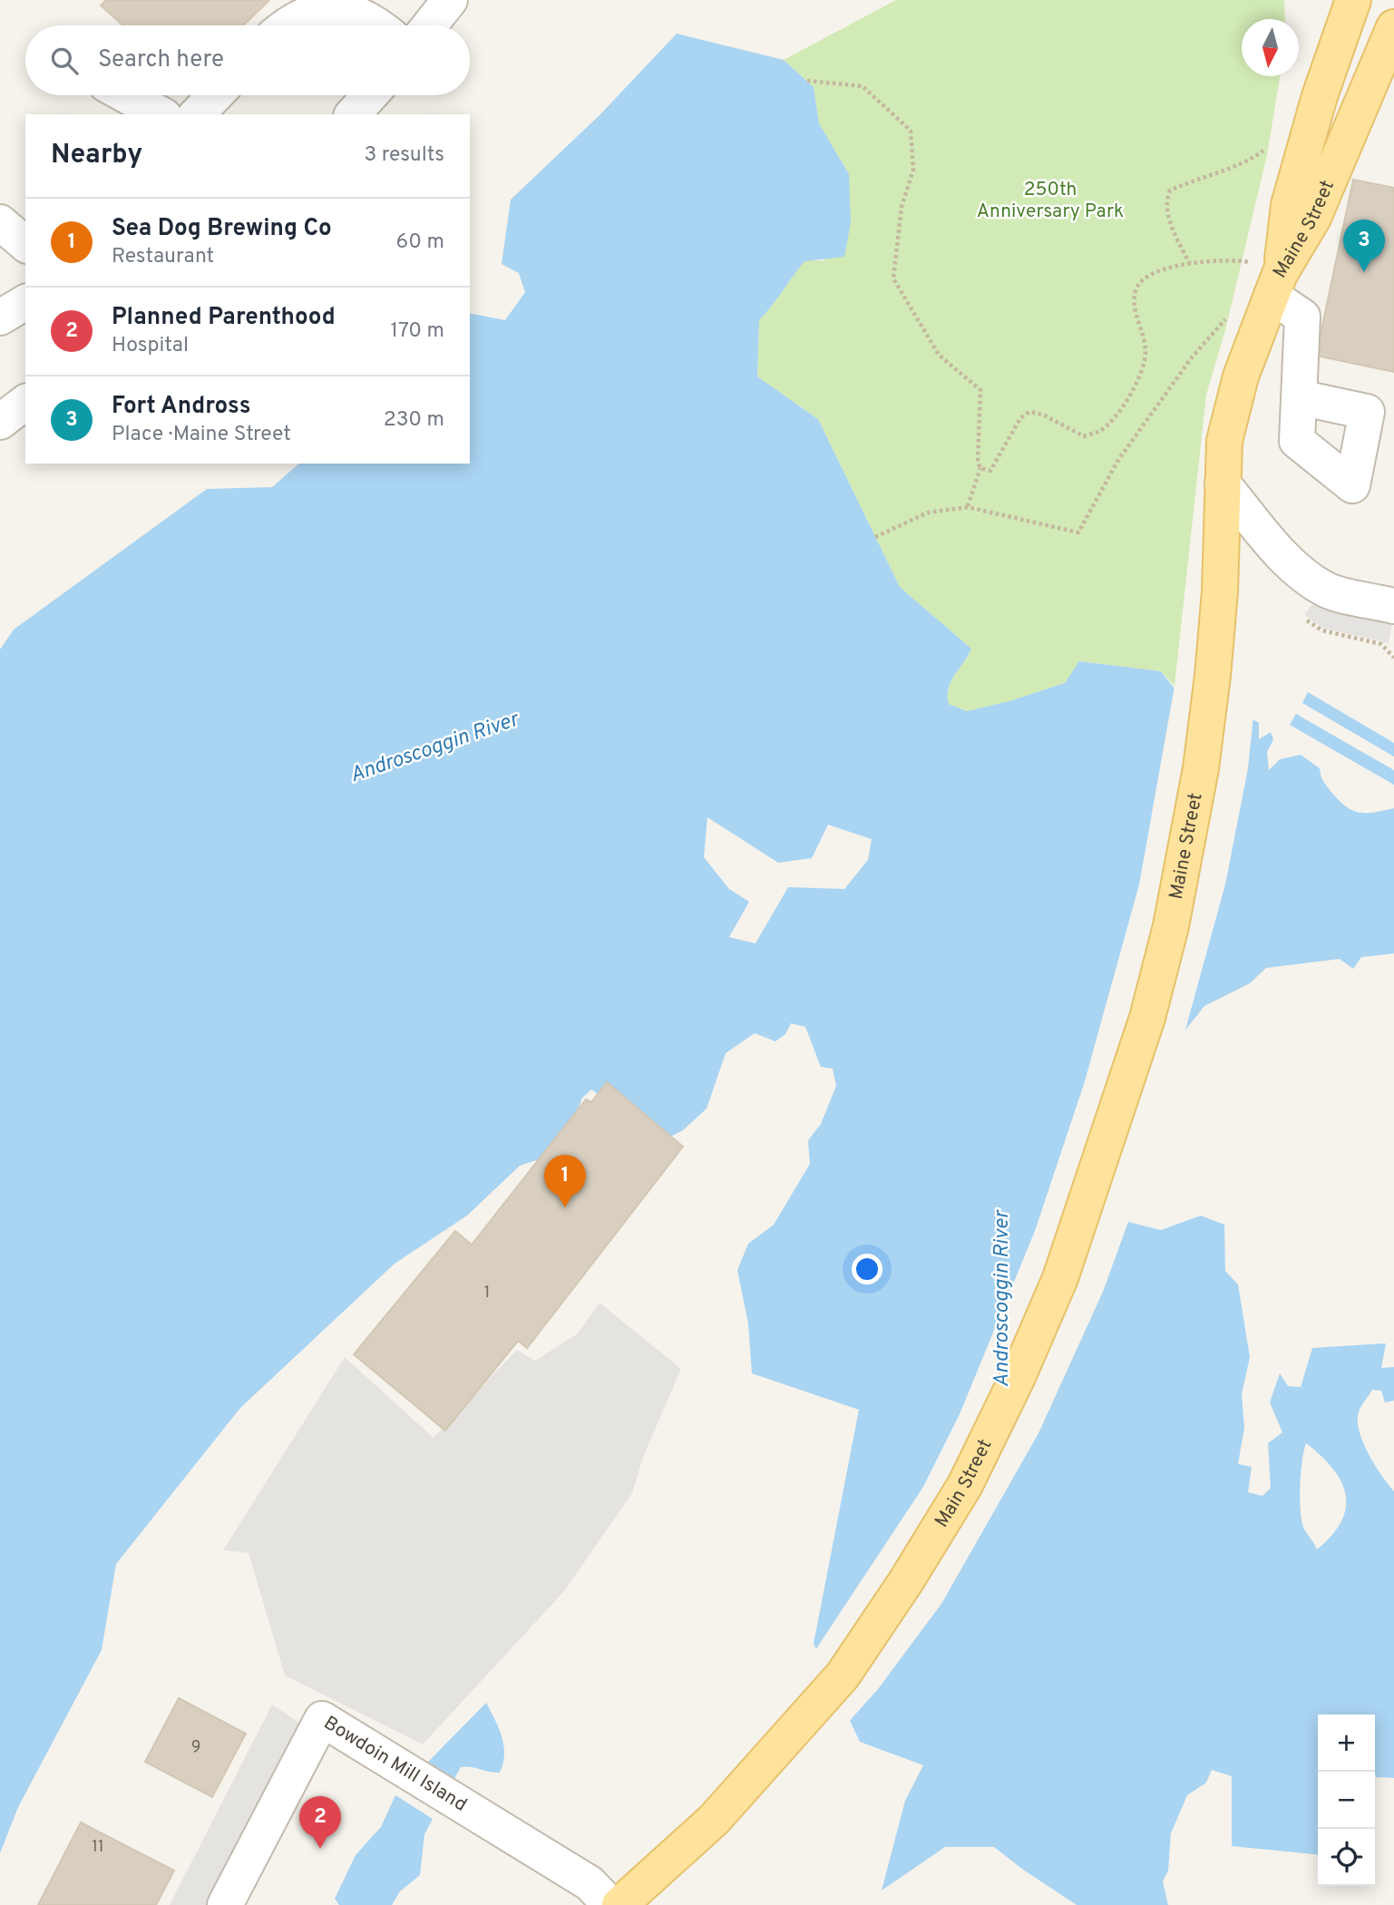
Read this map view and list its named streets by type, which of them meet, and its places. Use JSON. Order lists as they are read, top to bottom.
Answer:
{
  "streets": {
    "main road": ["Maine Street", "Main Street"],
    "street": ["Bowdoin Mill Island"]
  },
  "crossings": [
    ["Maine Street", "Main Street"]
  ],
  "water": ["Androscoggin River"],
  "parks": ["250th Anniversary Park"],
  "house_numbers": ["1", "9", "11"],
  "north": "bottom",
  "page": {
    "search": "Search here",
    "heading": ["Nearby", "3 results"],
    "list": [
      {
        "mark": "1",
        "name": "Sea Dog Brewing Co",
        "note": "Restaurant",
        "value": "60 m"
      },
      {
        "mark": "2",
        "name": "Planned Parenthood",
        "note": "Hospital",
        "value": "170 m"
      },
      {
        "mark": "3",
        "name": "Fort Andross",
        "note": "Place · Maine Street",
        "value": "230 m"
      }
    ],
    "pins": ["3", "1", "2"],
    "map_buttons": ["+", "−"]
  }
}
